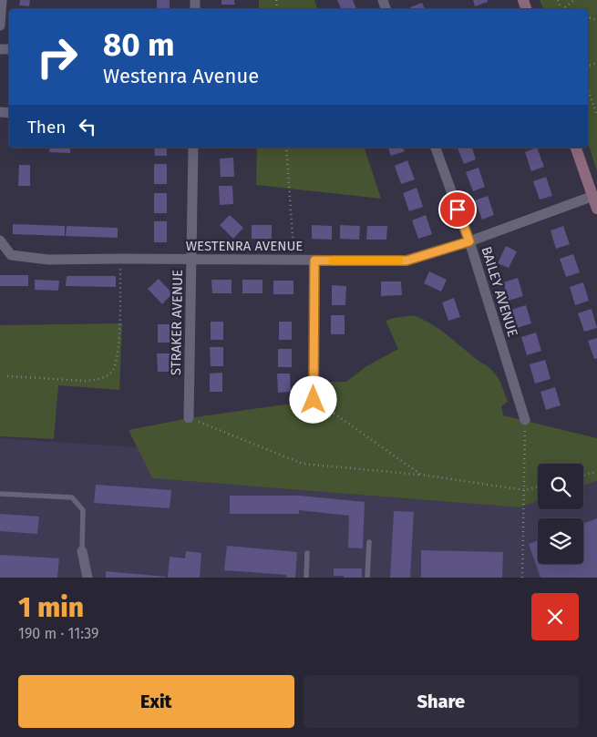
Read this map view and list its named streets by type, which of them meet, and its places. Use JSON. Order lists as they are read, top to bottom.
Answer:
{
  "streets": {
    "street": ["WESTENRA AVENUE", "BAILEY AVENUE", "STRAKER AVENUE"]
  },
  "crossings": [
    ["WESTENRA AVENUE", "BAILEY AVENUE"],
    ["WESTENRA AVENUE", "STRAKER AVENUE"]
  ],
  "page": {
    "turn": ["80 m", "Westenra Avenue"],
    "then": "Then",
    "heading": ["1 min", "190 m · 11:39"],
    "buttons": ["Exit", "Share"]
  }
}
